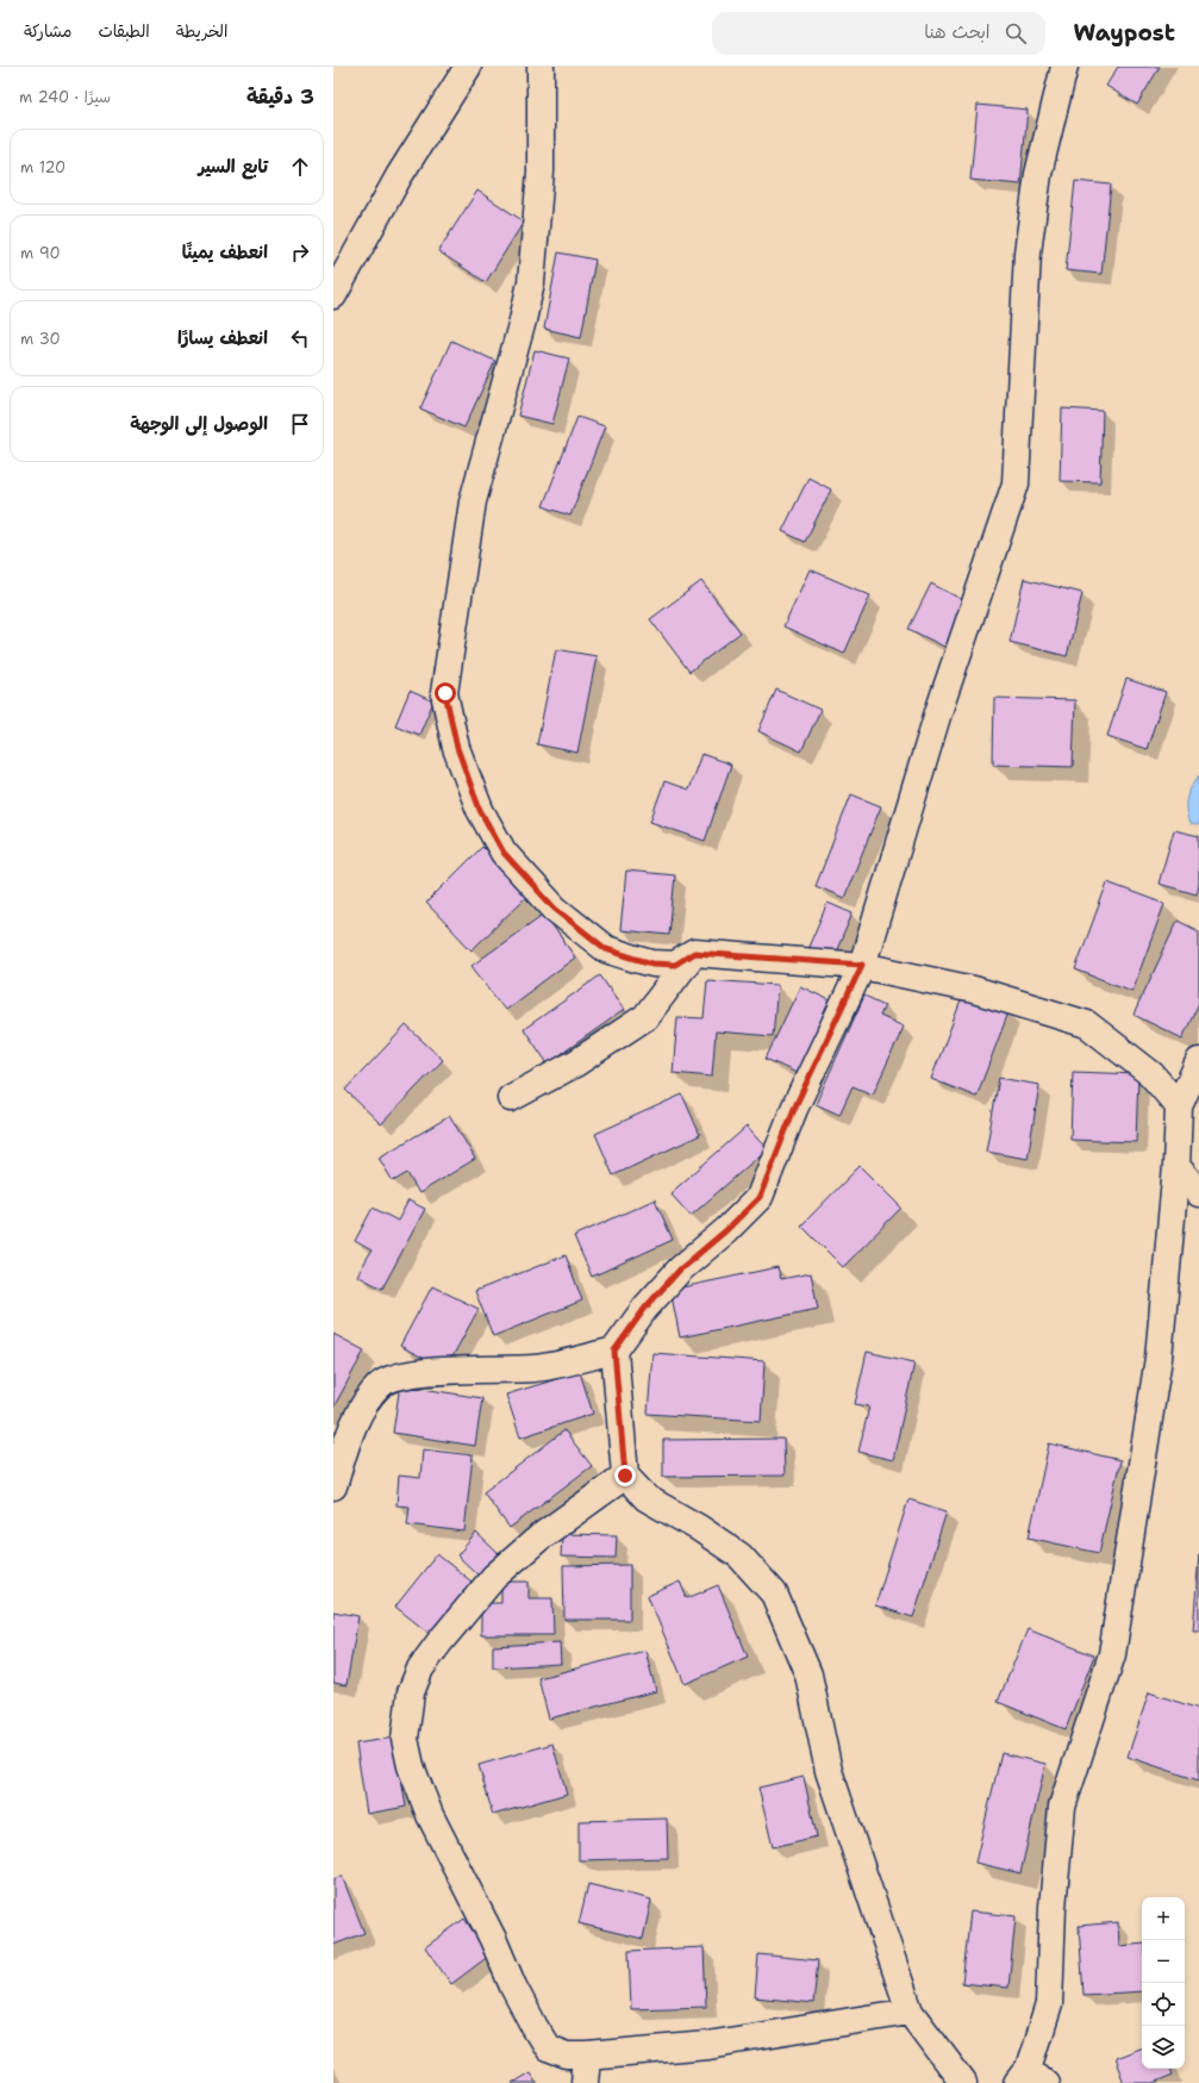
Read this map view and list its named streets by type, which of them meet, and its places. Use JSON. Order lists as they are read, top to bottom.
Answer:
{
  "page": {
    "header": "Waypost",
    "search": "ابحث هنا",
    "nav": ["الخريطة", "الطبقات", "مشاركة"],
    "heading": ["3 دقيقة", "سيرًا · 240 m"],
    "list": [
      ["تابع السير", "120 m"],
      ["انعطف يمينًا", "90 m"],
      ["انعطف يسارًا", "30 m"],
      "الوصول إلى الوجهة"
    ],
    "map_buttons": ["+", "−"]
  }
}
